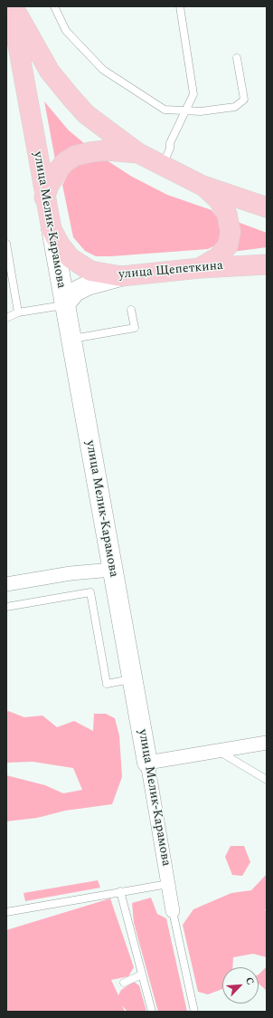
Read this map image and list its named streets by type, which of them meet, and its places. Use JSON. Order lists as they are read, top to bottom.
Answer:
{
  "streets": {
    "main road": ["улица Мелик-Карамова", "улица Щепеткина"]
  },
  "crossings": [
    ["улица Мелик-Карамова", "улица Щепеткина"]
  ],
  "north": "top right"
}
